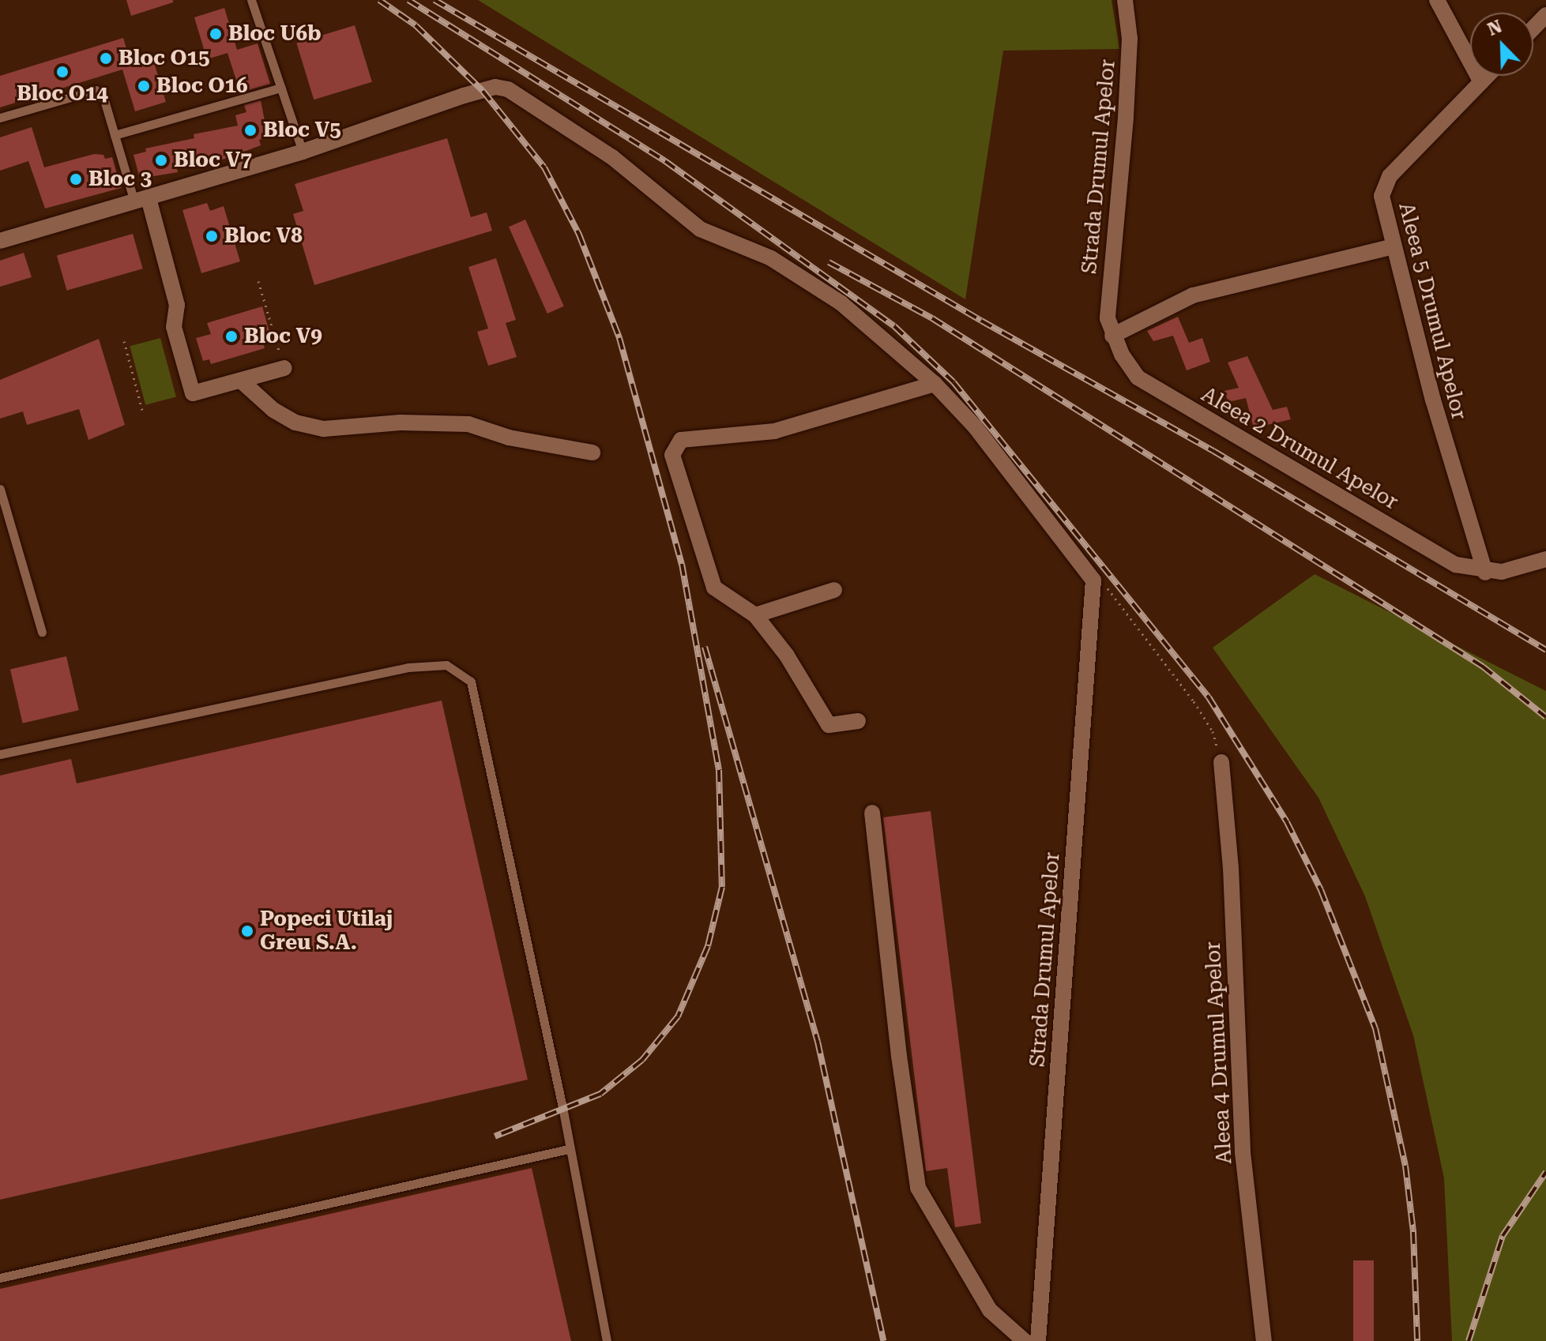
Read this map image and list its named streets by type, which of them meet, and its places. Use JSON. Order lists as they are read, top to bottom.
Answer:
{
  "streets": {
    "street": [
      "Strada Drumul Apelor",
      "Aleea 5 Drumul Apelor",
      "Aleea 2 Drumul Apelor",
      "Aleea 4 Drumul Apelor"
    ]
  },
  "crossings": [
    ["Strada Drumul Apelor", "Aleea 2 Drumul Apelor"],
    ["Aleea 5 Drumul Apelor", "Aleea 2 Drumul Apelor"]
  ],
  "places": [
    "Bloc U6b",
    "Bloc O15",
    "Bloc O14",
    "Bloc O16",
    "Bloc V5",
    "Bloc V7",
    "Bloc 3",
    "Bloc V8",
    "Bloc V9",
    "Popeci Utilaj Greu S.A."
  ],
  "north": "top left"
}
